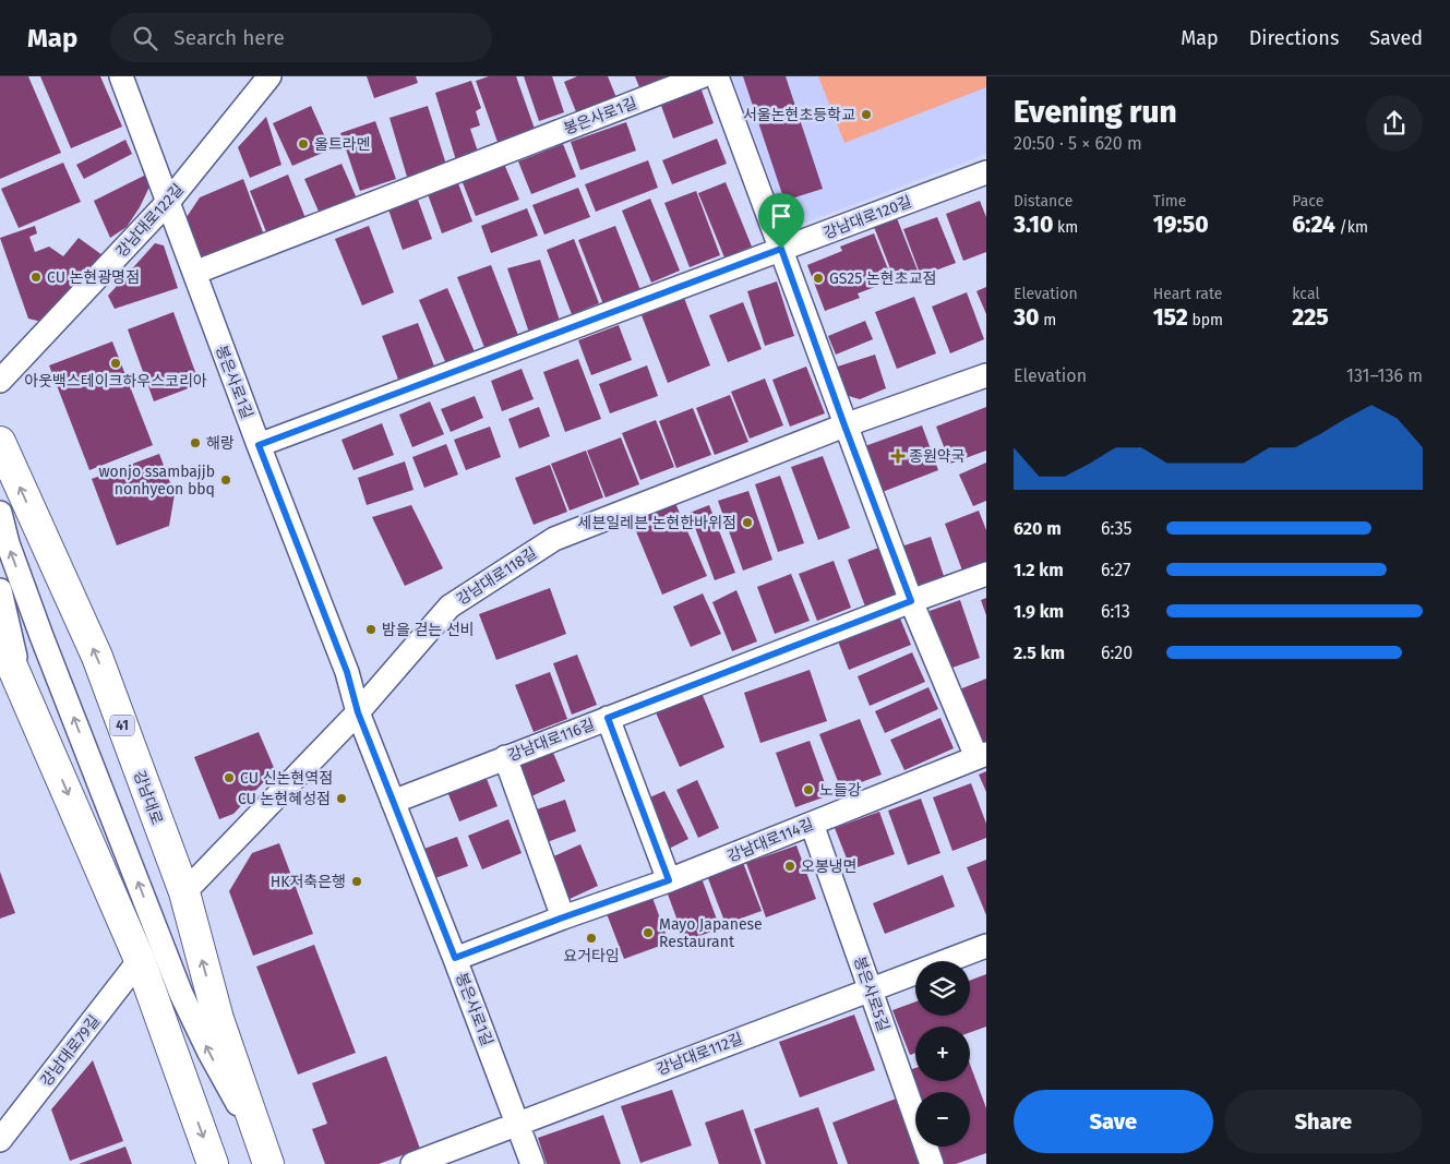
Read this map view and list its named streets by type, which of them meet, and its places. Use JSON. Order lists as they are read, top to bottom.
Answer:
{
  "streets": {
    "main road": ["41", "강남대로"],
    "street": [
      "봉은사로1길",
      "강남대로120길",
      "강남대로122길",
      "강남대로118길",
      "강남대로116길",
      "강남대로114길",
      "봉은사로5길",
      "강남대로79길",
      "강남대로112길"
    ]
  },
  "crossings": [
    ["봉은사로1길", "강남대로120길"],
    ["봉은사로1길", "강남대로122길"],
    ["봉은사로1길", "강남대로118길"],
    ["봉은사로1길", "강남대로116길"],
    ["봉은사로1길", "강남대로114길"],
    ["봉은사로1길", "강남대로112길"],
    ["강남대로118길", "강남대로"],
    ["강남대로116길", "강남대로114길"],
    ["강남대로114길", "봉은사로5길"],
    ["봉은사로5길", "강남대로112길"]
  ],
  "places": {
    "other": [
      "서울논현초등학교",
      "울트라멘",
      "CU 논현광명점",
      "GS25 논현초교점",
      "아웃백스테이크하우스코리아",
      "해랑",
      "wonjo ssambajjb nonhyeon bbq",
      "세븐일레븐 논현한바위점",
      "밤을 걷는 선비",
      "CU 신논현역점",
      "노들강",
      "CU 논현혜성점",
      "오봉냉면",
      "HK저축은행",
      "Mayo Japanese Restaurant",
      "요거타임"
    ],
    "health": ["종원약국"]
  },
  "page": {
    "header": "Map",
    "search": "Search here",
    "nav": ["Map", "Directions", "Saved"],
    "heading": ["Evening run", "20:50 · 5 × 620 m"],
    "stats": [
      ["Distance", "3.10 km"],
      ["Time", "19:50"],
      ["Pace", "6:24 /km"],
      ["Elevation", "30 m"],
      ["Heart rate", "152 bpm"],
      ["kcal", "225"]
    ],
    "chart": ["Elevation", "131–136 m"],
    "list": [
      {
        "name": "620 m",
        "note": "6:35"
      },
      {
        "name": "1.2 km",
        "note": "6:27"
      },
      {
        "name": "1.9 km",
        "note": "6:13"
      },
      {
        "name": "2.5 km",
        "note": "6:20"
      }
    ],
    "map_buttons": ["+", "−"],
    "buttons": ["Save", "Share"]
  }
}
